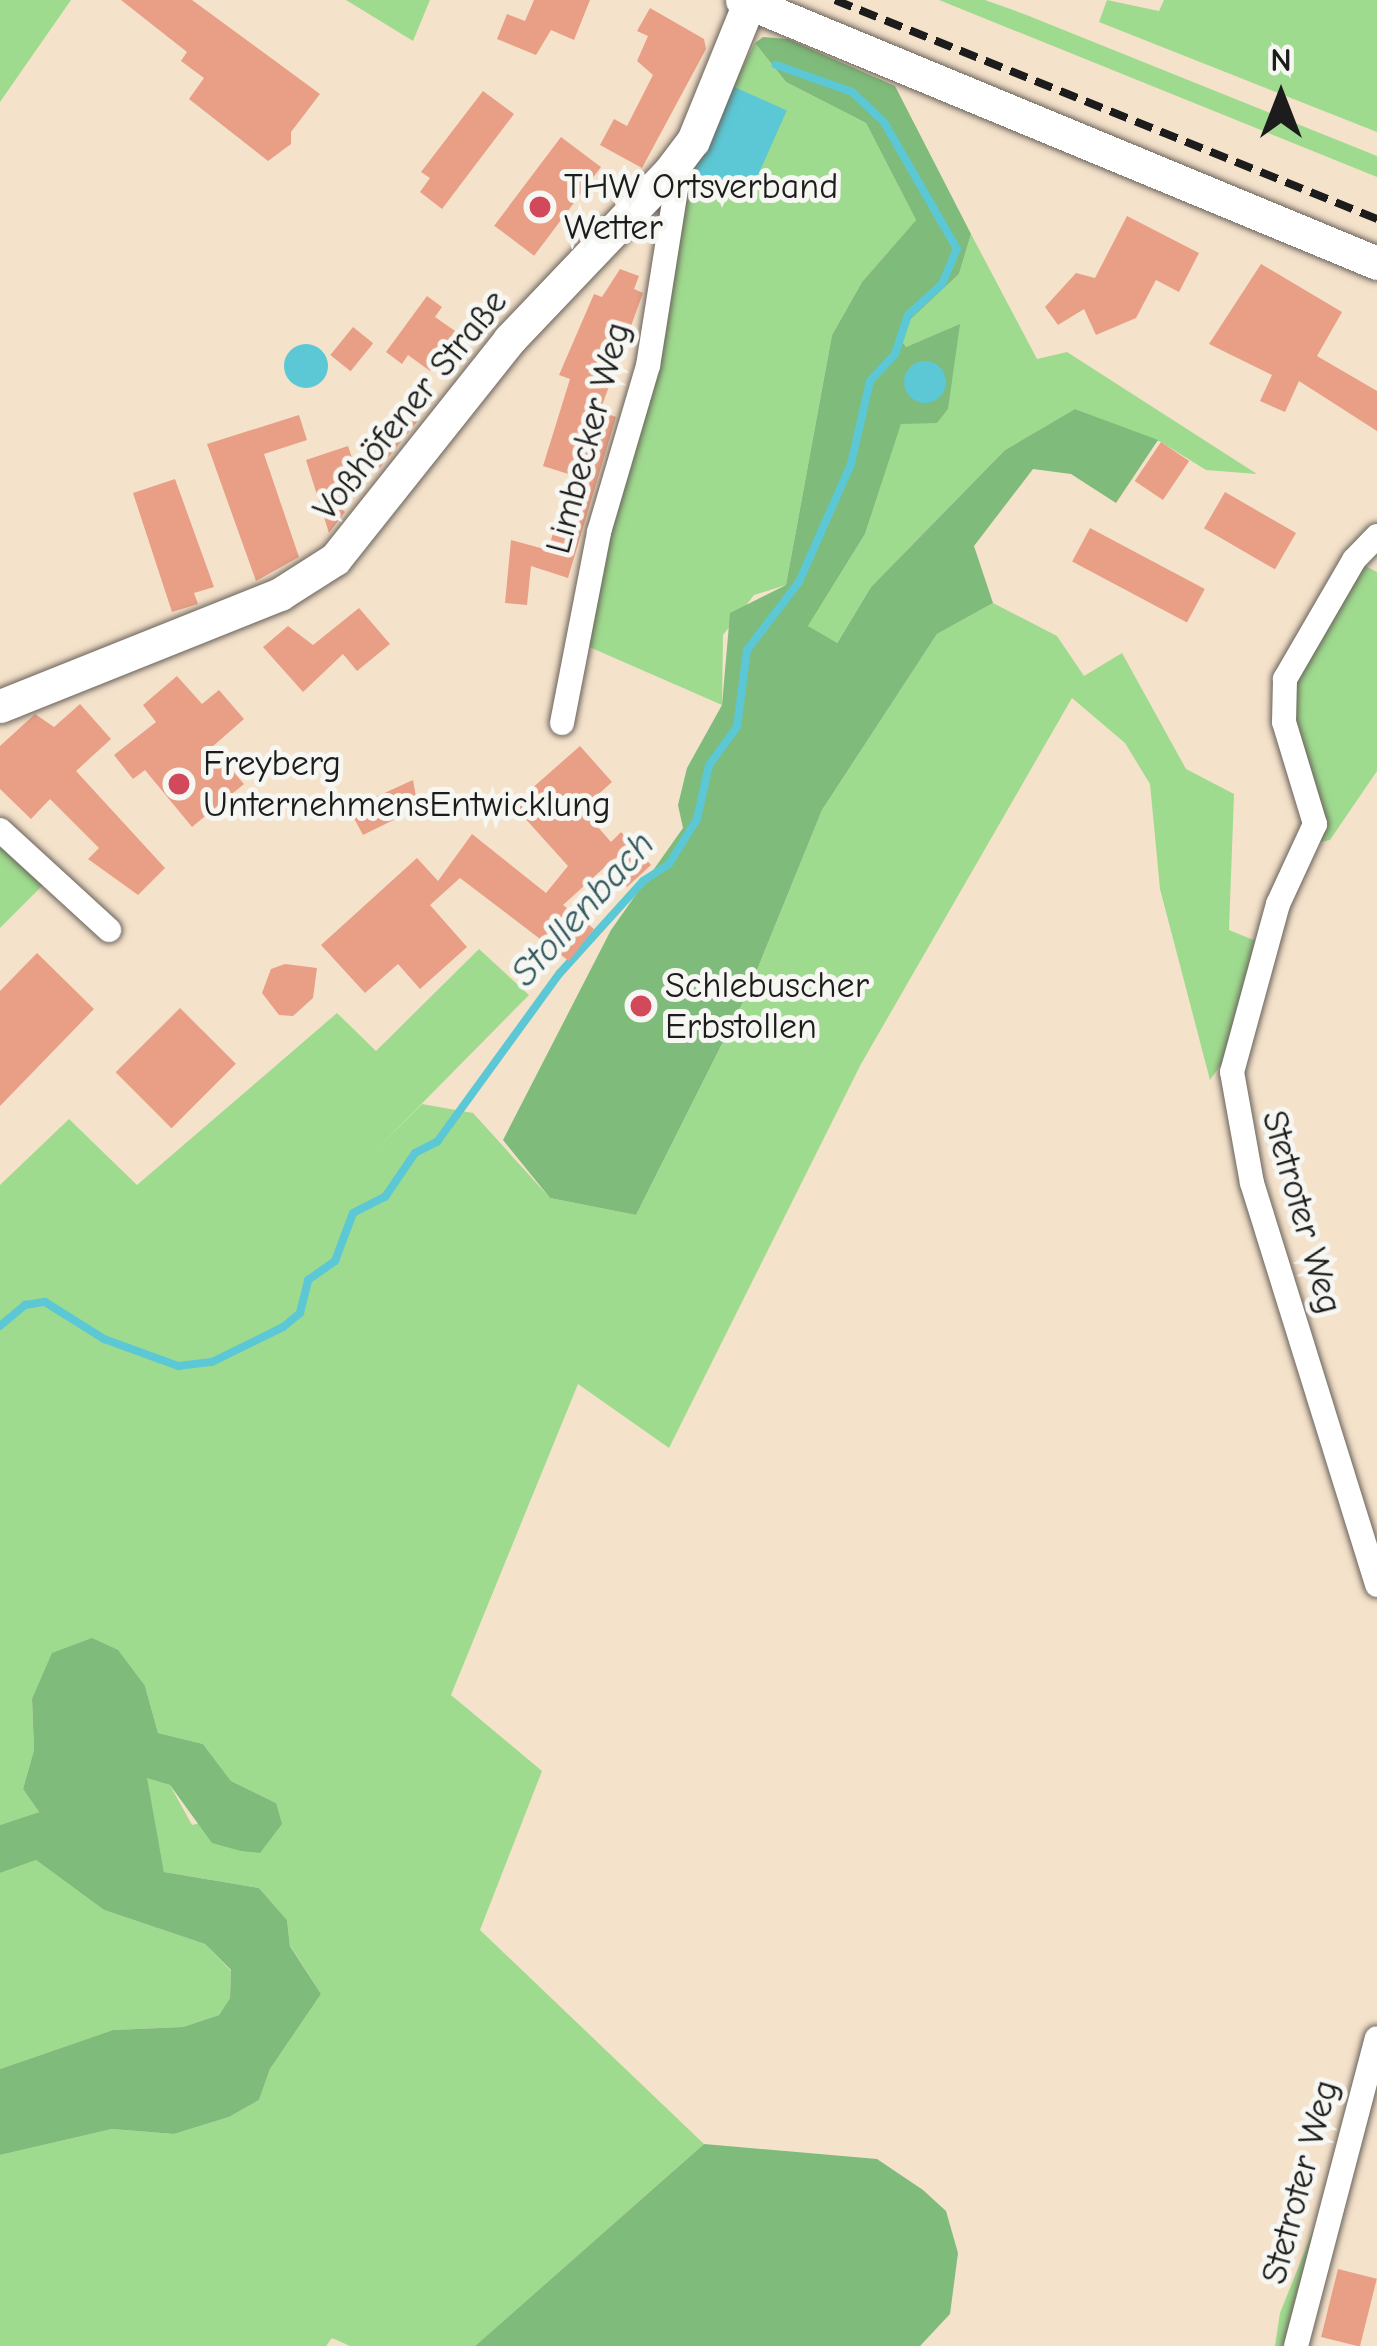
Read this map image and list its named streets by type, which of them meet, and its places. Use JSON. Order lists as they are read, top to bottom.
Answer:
{
  "streets": {
    "street": ["Voßhöfener Straße", "Limbecker Weg", "Stetroter Weg"]
  },
  "crossings": [
    ["Voßhöfener Straße", "Limbecker Weg"]
  ],
  "water": ["Stollenbach"],
  "places": ["THW Ortsverband Wetter", "Freyberg UnternehmensEntwicklung", "Schlebuscher Erbstollen"],
  "north": "top"
}
